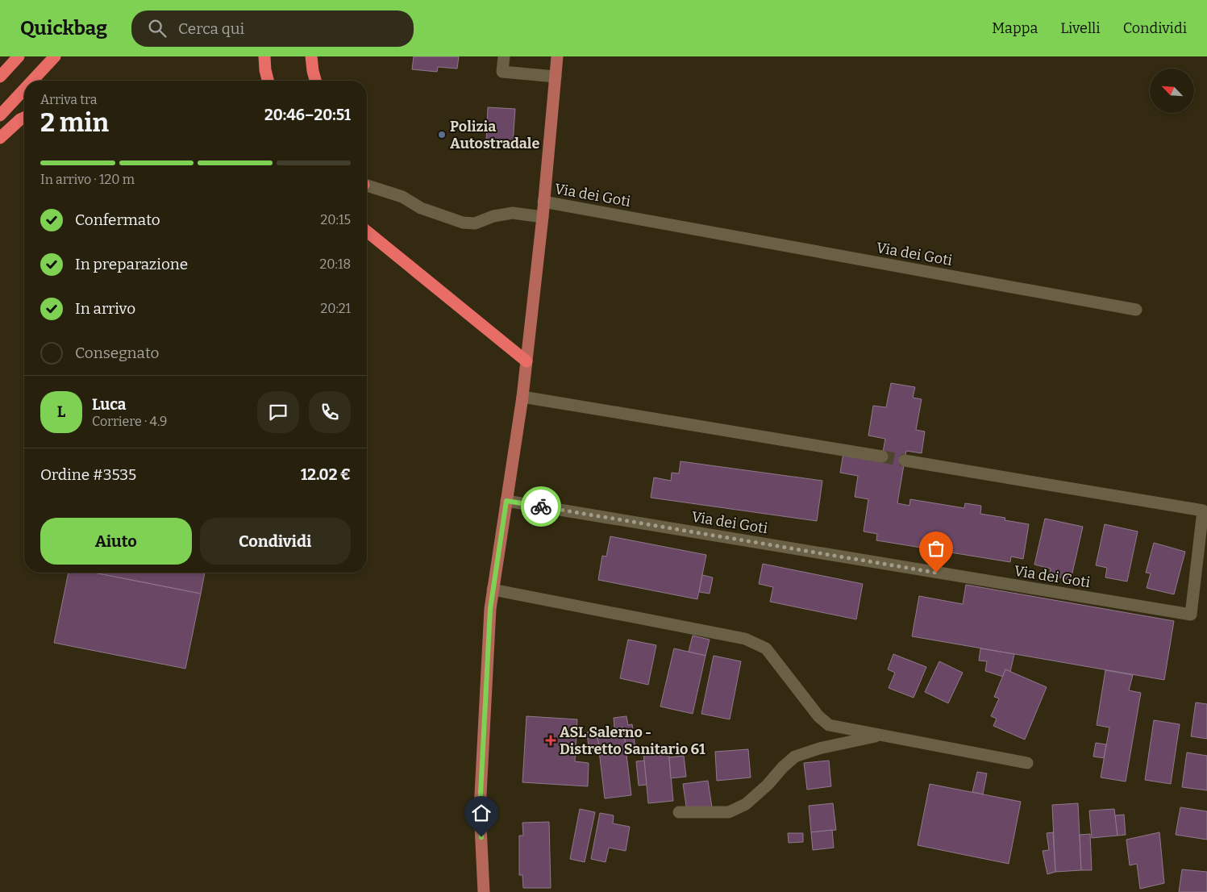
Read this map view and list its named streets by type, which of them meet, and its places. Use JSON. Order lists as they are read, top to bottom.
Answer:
{
  "streets": {
    "main road": ["Via dei Goti"]
  },
  "places": {
    "other": ["Polizia Autostradale"],
    "health": ["ASL Salerno - Distretto Sanitario 61"]
  },
  "north": "top left",
  "page": {
    "header": "Quickbag",
    "search": "Cerca qui",
    "nav": ["Mappa", "Livelli", "Condividi"],
    "heading": ["2 min", "Arriva tra", "20:46–20:51"],
    "panel": [
      "Luca",
      "Corriere · 4.9",
      "Ordine #3535",
      "12.02 €"
    ],
    "bar": "In arrivo · 120 m",
    "list": [
      ["Confermato", "20:15"],
      ["In preparazione", "20:18"],
      ["In arrivo", "20:21"],
      "Consegnato"
    ],
    "round": "L",
    "buttons": ["Aiuto", "Condividi"]
  }
}
